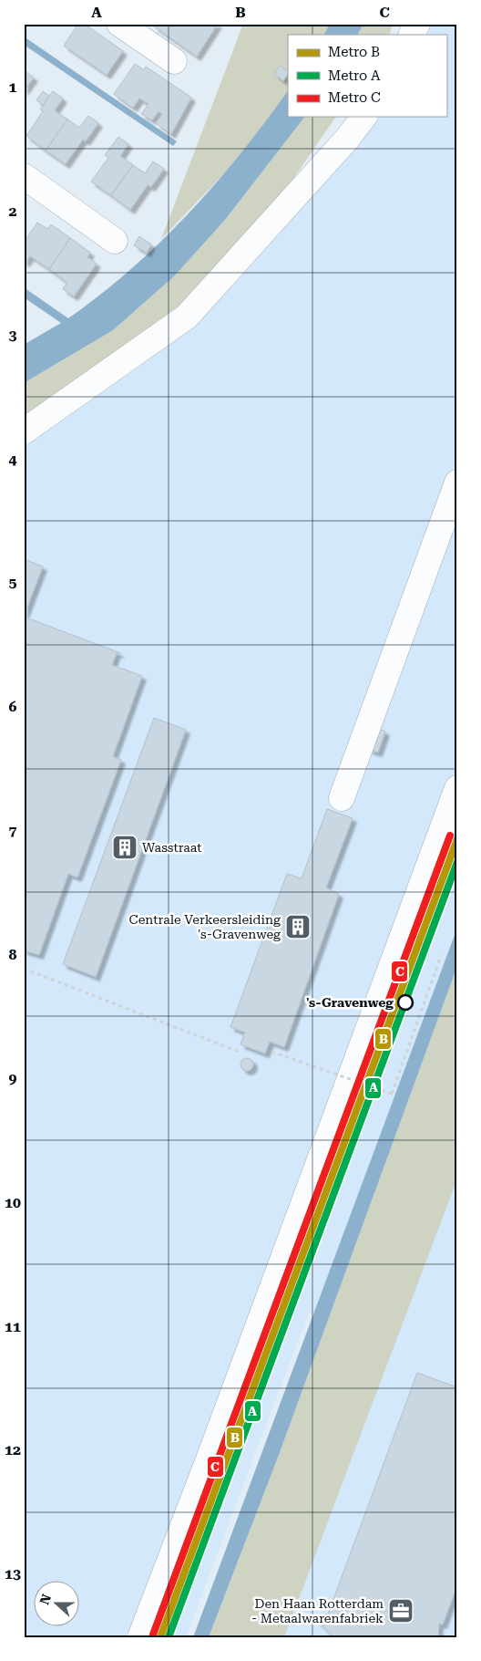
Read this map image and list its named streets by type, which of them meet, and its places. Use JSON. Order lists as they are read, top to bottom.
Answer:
{
  "places": {
    "building": ["Wasstraat", "Centrale Verkeersleiding 's-Gravenweg"],
    "other": ["'s-Gravenweg"],
    "office": ["Den Haan Rotterdam - Metaalwarenfabriek"]
  },
  "lines": ["metro line C", "metro line B", "metro line A"],
  "legend": ["Metro B", "Metro A", "Metro C"],
  "north": "left",
  "grid": {
    "columns": ["A", "B", "C"],
    "rows": [
      "1",
      "2",
      "3",
      "4",
      "5",
      "6",
      "7",
      "8",
      "9",
      "10",
      "11",
      "12",
      "13"
    ]
  }
}
